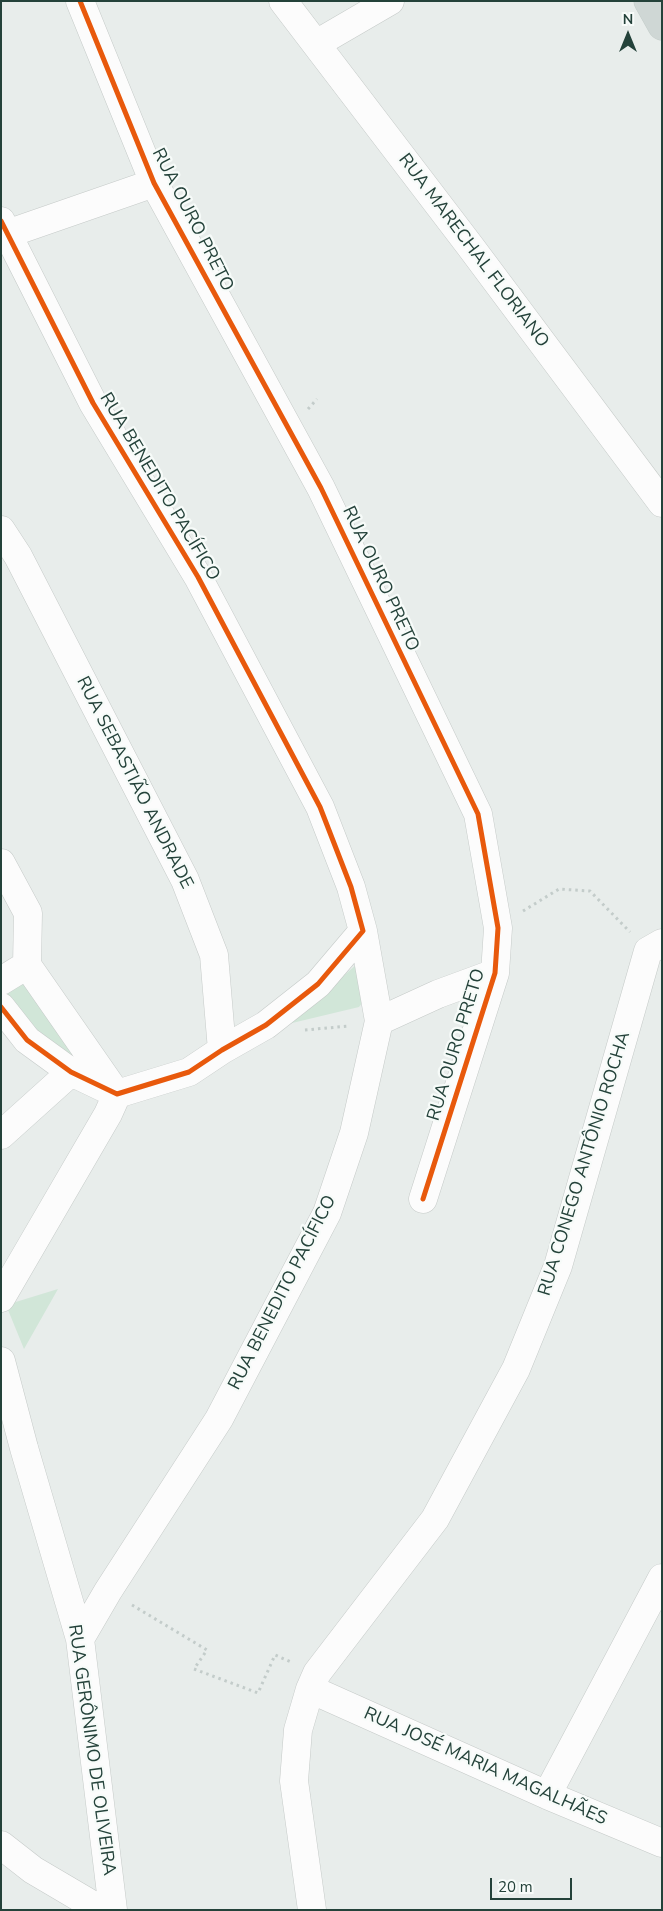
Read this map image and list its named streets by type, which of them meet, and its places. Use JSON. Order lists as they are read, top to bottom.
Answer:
{
  "streets": {
    "street": [
      "RUA OURO PRETO",
      "RUA MARECHAL FLORIANO",
      "RUA BENEDITO PACÍFICO",
      "RUA SEBASTIÃO ANDRADE",
      "RUA CONEGO ANTÔNIO ROCHA",
      "RUA GERÔNIMO DE OLIVEIRA",
      "RUA JOSÉ MARIA MAGALHÃES"
    ]
  },
  "crossings": [
    ["RUA BENEDITO PACÍFICO", "RUA GERÔNIMO DE OLIVEIRA"],
    ["RUA CONEGO ANTÔNIO ROCHA", "RUA JOSÉ MARIA MAGALHÃES"]
  ],
  "scale_bar": "20 m",
  "north": "top"
}
